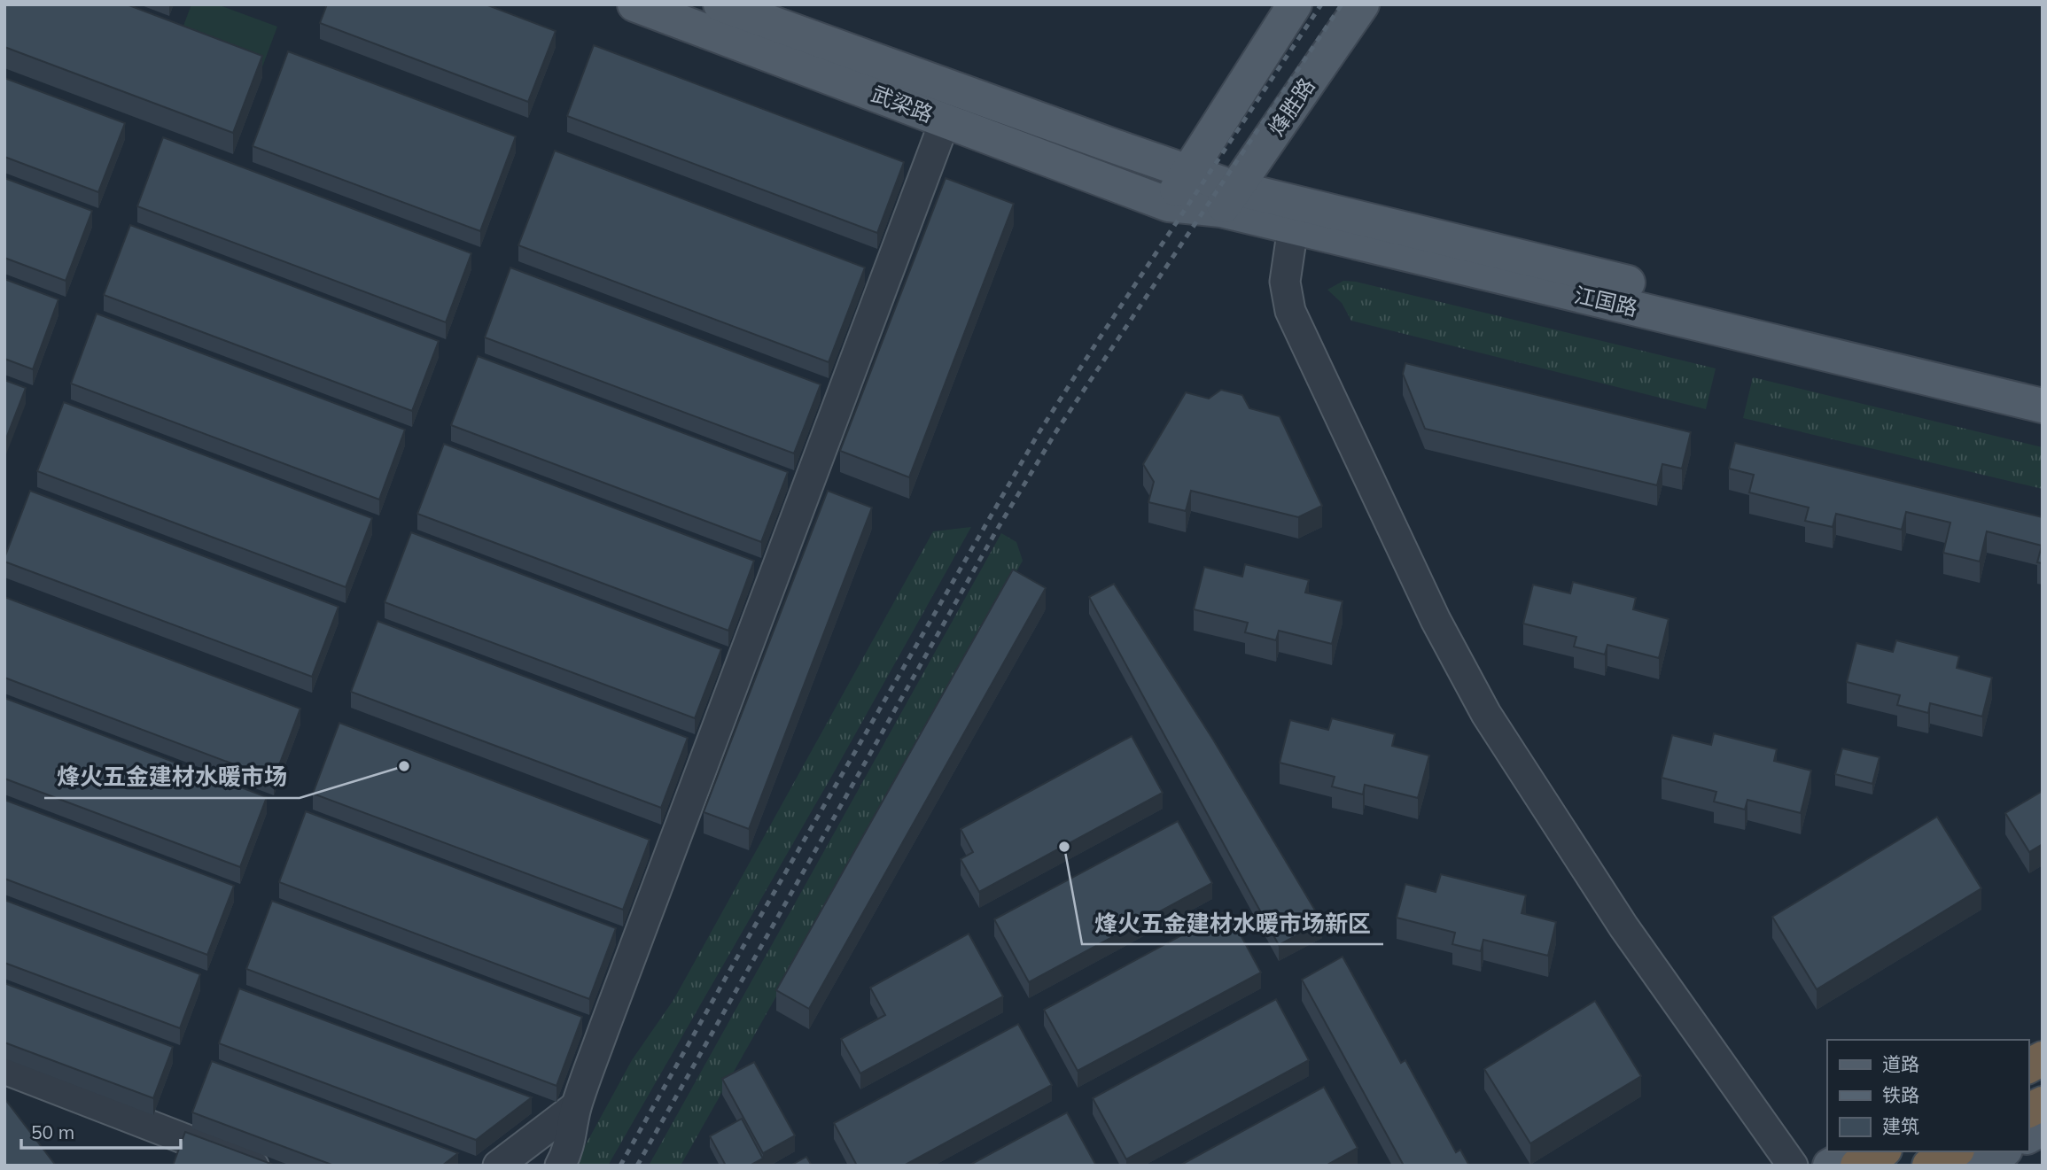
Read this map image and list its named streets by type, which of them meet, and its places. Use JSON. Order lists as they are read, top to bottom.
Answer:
{
  "streets": {
    "main road": ["武梁路", "烽胜路", "江国路"]
  },
  "crossings": [
    ["武梁路", "江国路"],
    ["烽胜路", "江国路"]
  ],
  "places": ["烽火五金建材水暖市场", "烽火五金建材水暖市场新区"],
  "legend": ["道路", "铁路", "建筑"],
  "scale_bar": "50 m"
}
